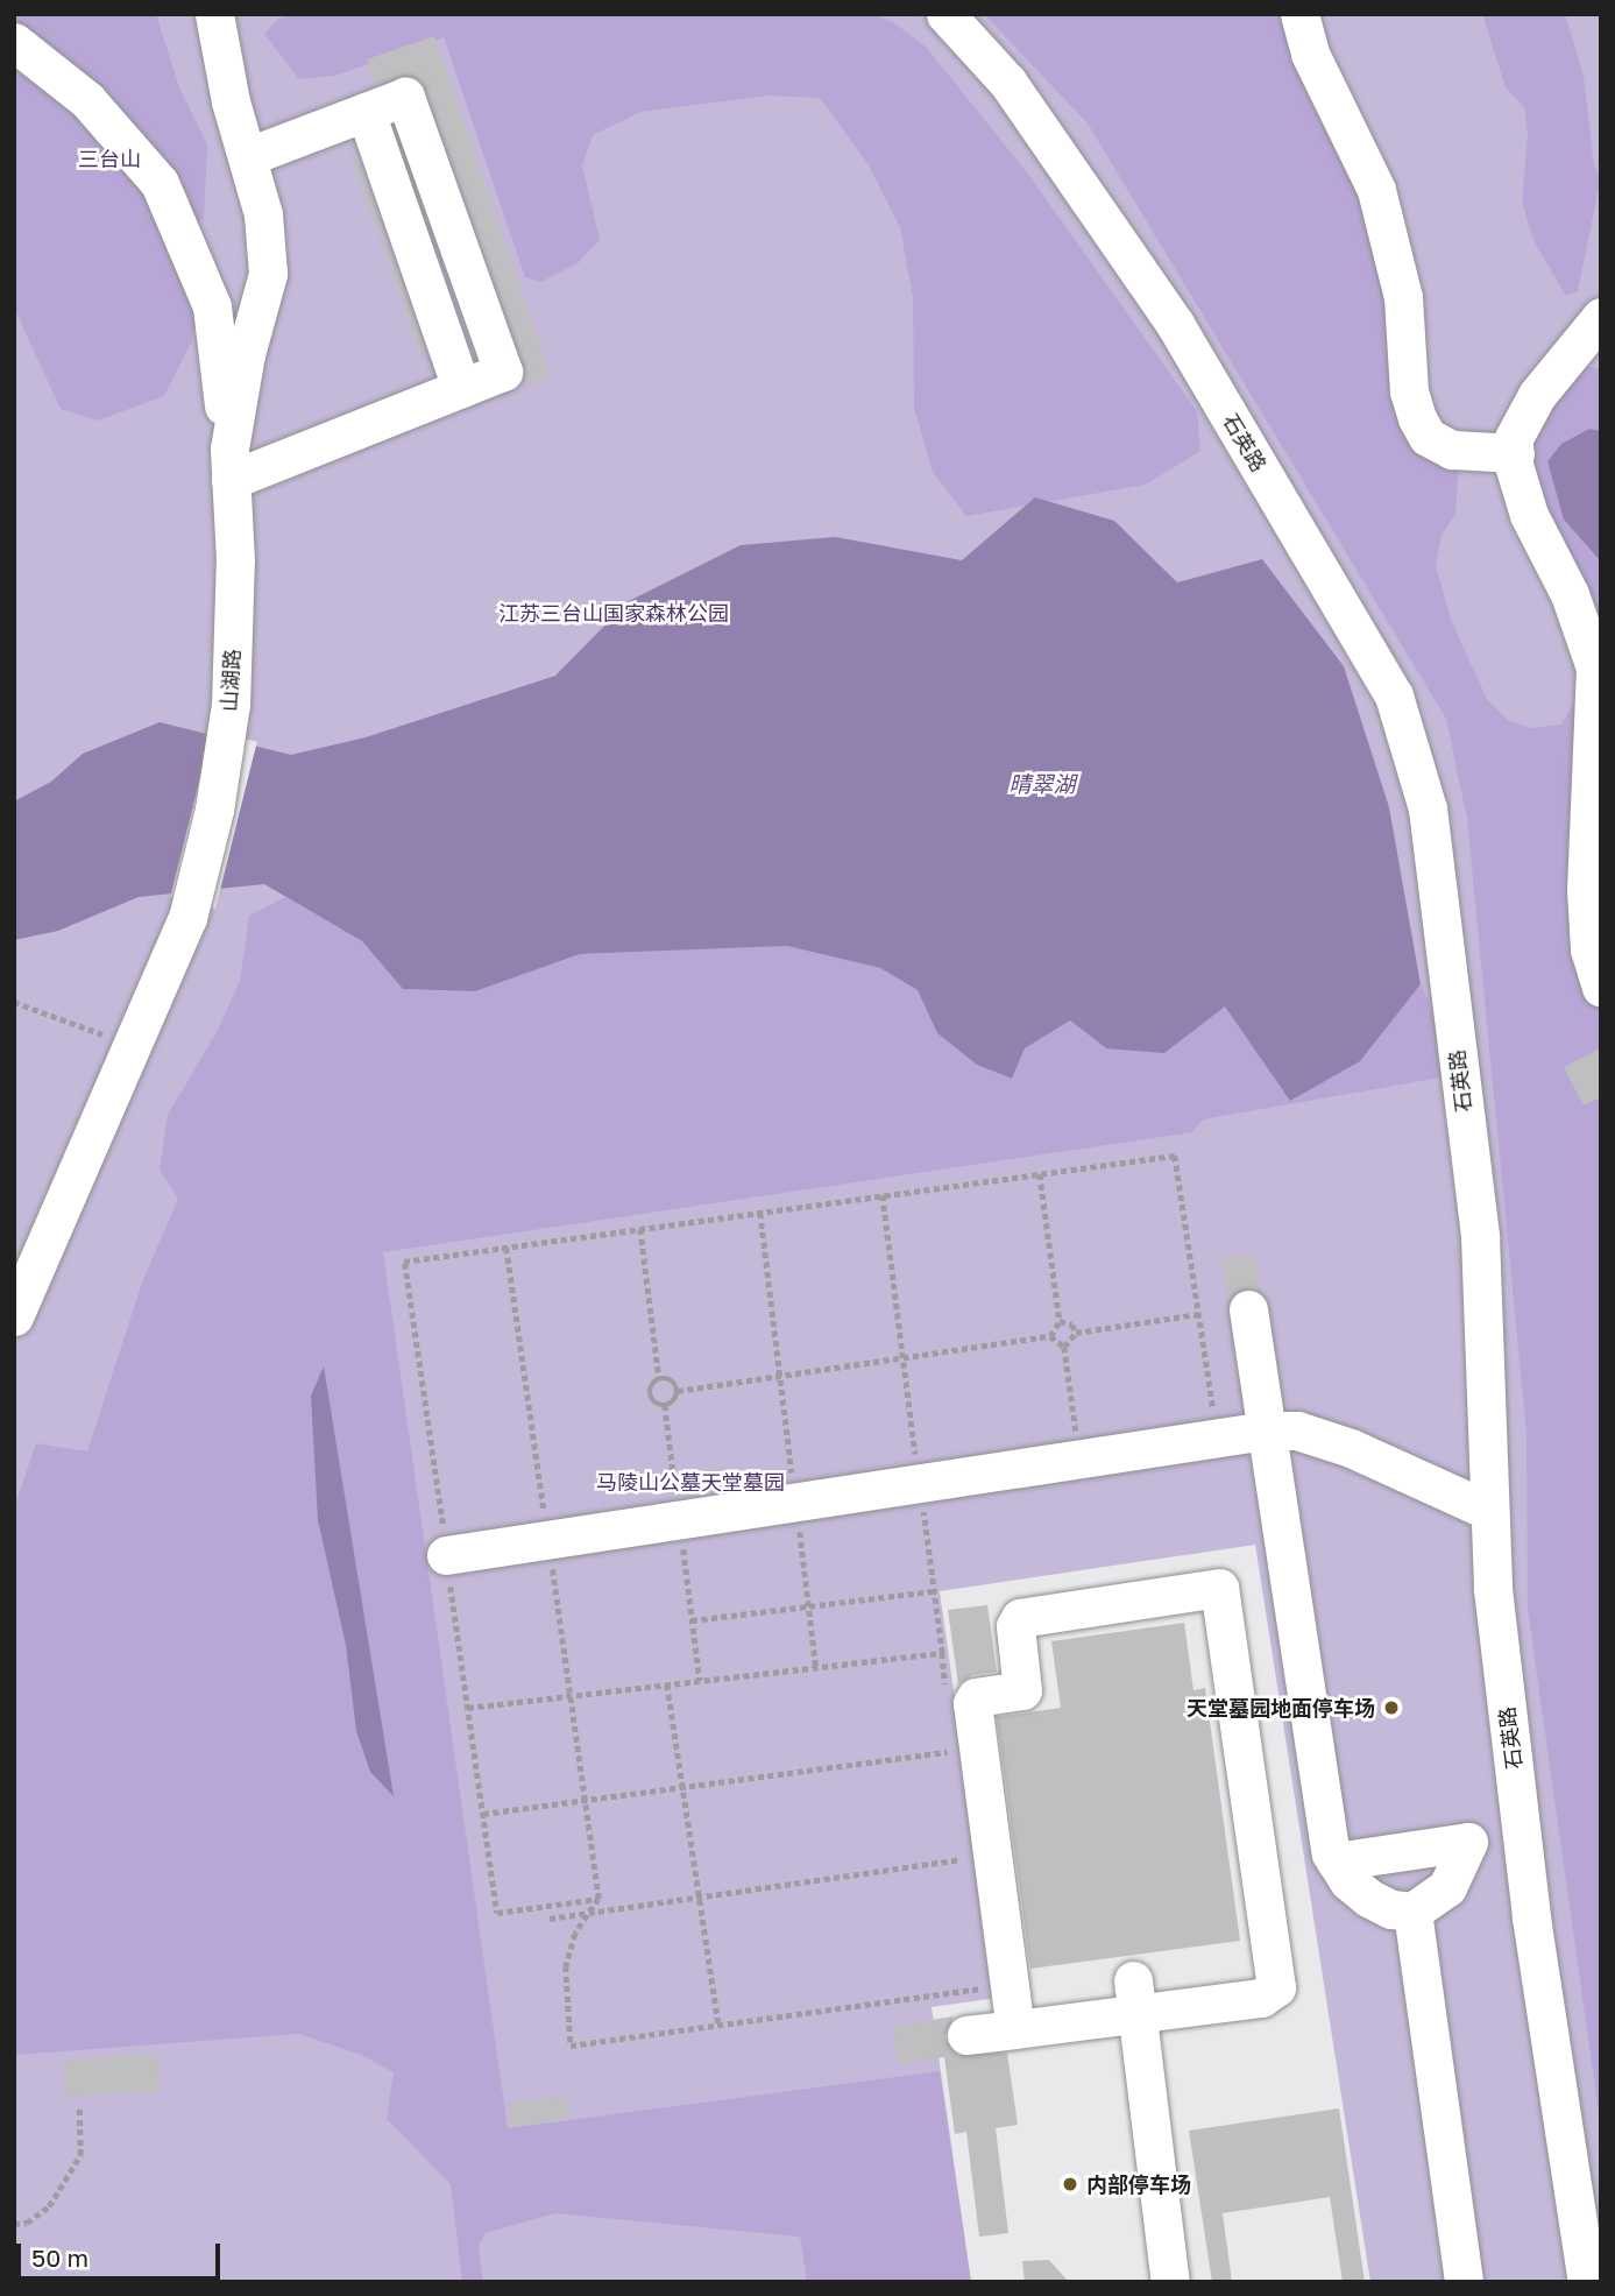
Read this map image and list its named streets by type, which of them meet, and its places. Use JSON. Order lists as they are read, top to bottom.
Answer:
{
  "streets": {
    "street": ["石英路", "山湖路"]
  },
  "water": ["晴翠湖"],
  "parks": ["三台山", "江苏三台山国家森林公园", "马陵山公墓天堂墓园"],
  "places": ["天堂墓园地面停车场", "内部停车场"],
  "scale_bar": "50 m"
}
